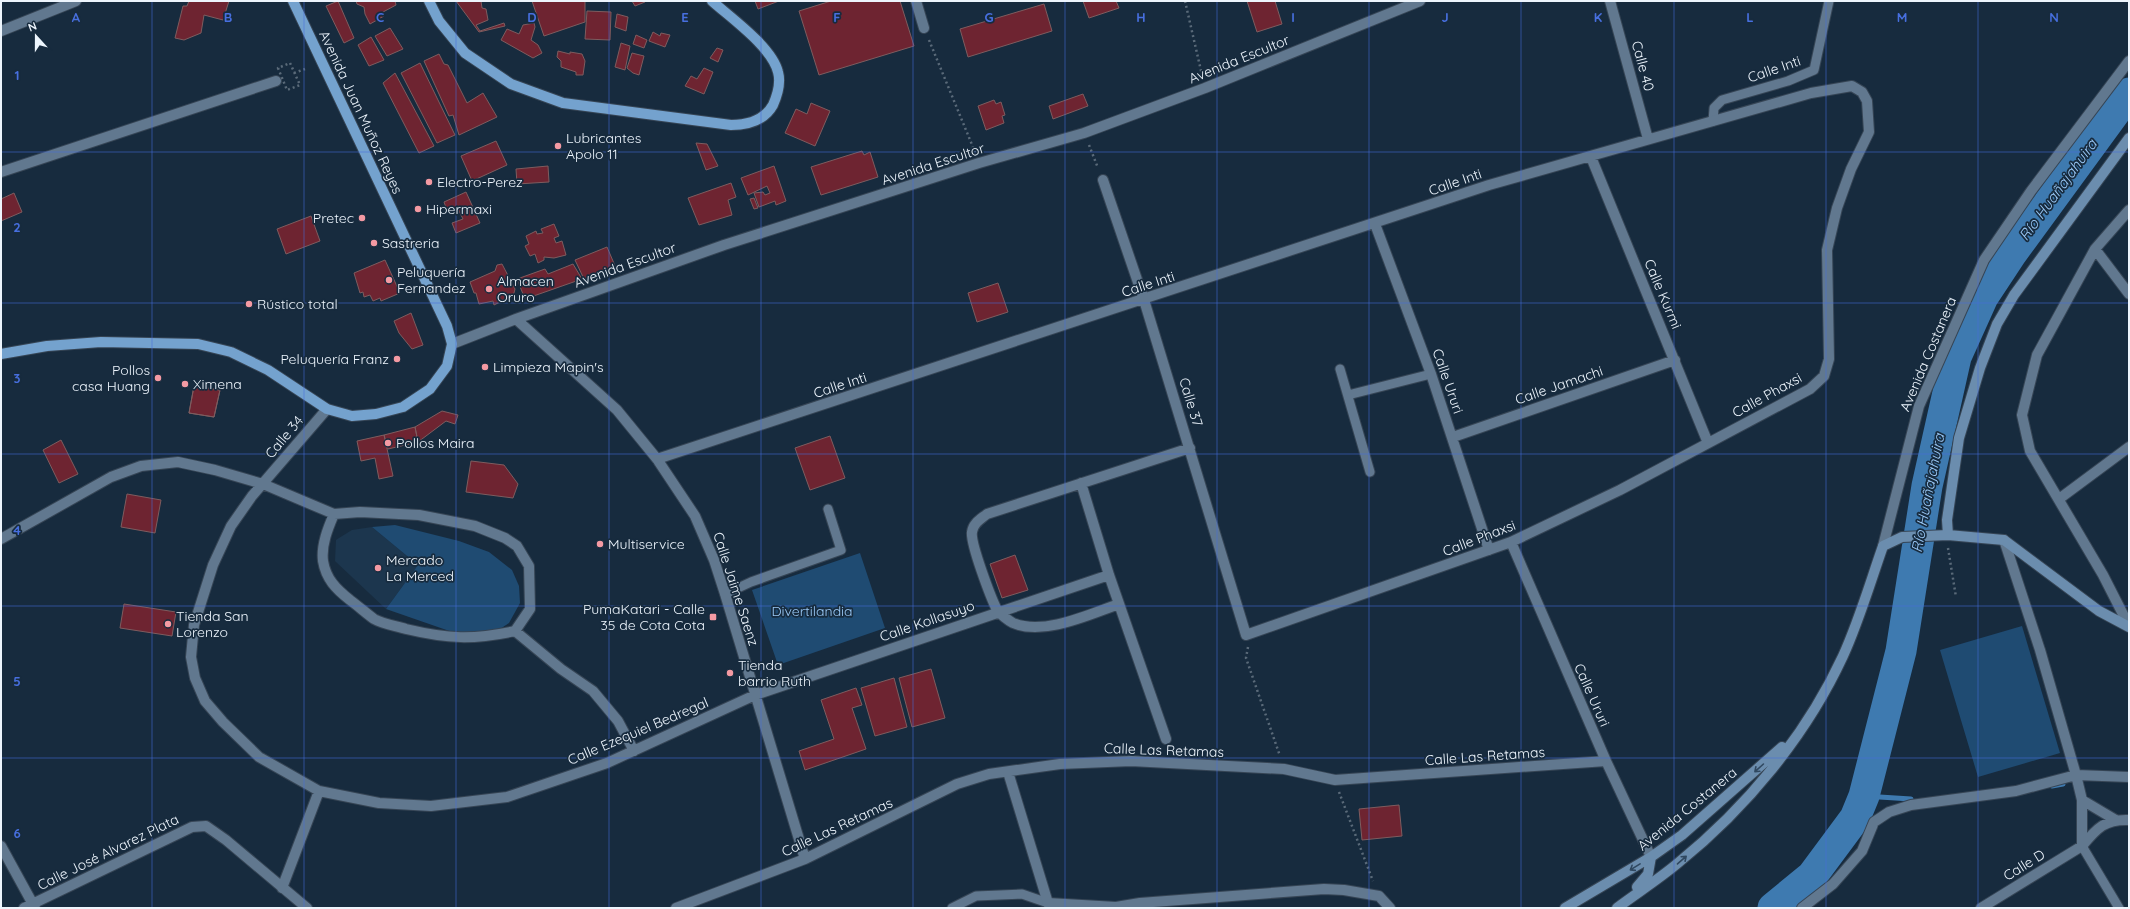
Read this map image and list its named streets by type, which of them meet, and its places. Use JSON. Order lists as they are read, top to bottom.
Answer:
{
  "streets": {
    "main road": ["Avenida Juan Muñoz Reyes", "Avenida Costanera"],
    "street": [
      "Avenida Escultor",
      "Calle 40",
      "Calle Inti",
      "Calle Kurmi",
      "Calle Ururi",
      "Calle Jamachi",
      "Calle Phaxsi",
      "Calle 37",
      "Calle 34",
      "Calle Jaime Saenz",
      "Calle Kollasuyo",
      "Calle Ezequiel Bedregal",
      "Calle Las Retamas",
      "Calle José Alvarez Plata",
      "Calle D"
    ]
  },
  "crossings": [
    ["Avenida Escultor", "Avenida Juan Muñoz Reyes"],
    ["Avenida Escultor", "Calle Jaime Saenz"],
    ["Calle 40", "Calle Inti"],
    ["Calle 40", "Calle Phaxsi"],
    ["Calle Inti", "Calle Kurmi"],
    ["Calle Inti", "Calle Ururi"],
    ["Calle Inti", "Calle Phaxsi"],
    ["Calle Inti", "Calle 37"],
    ["Calle Inti", "Calle Jaime Saenz"],
    ["Calle Kurmi", "Calle Jamachi"],
    ["Calle Kurmi", "Calle Phaxsi"],
    ["Avenida Costanera", "Calle Ururi"],
    ["Calle Ururi", "Calle Jamachi"],
    ["Calle Ururi", "Calle Phaxsi"],
    ["Calle Ururi", "Calle Las Retamas"],
    ["Calle Phaxsi", "Calle 37"],
    ["Calle 34", "Calle Ezequiel Bedregal"],
    ["Calle Jaime Saenz", "Calle Kollasuyo"],
    ["Calle Jaime Saenz", "Calle Ezequiel Bedregal"],
    ["Calle Jaime Saenz", "Calle Las Retamas"],
    ["Calle Kollasuyo", "Calle Ezequiel Bedregal"]
  ],
  "water": ["Río Huañajahuira"],
  "parks": ["Divertilandia"],
  "places": {
    "other": [
      "Lubricantes Apolo 11",
      "Electro-Perez",
      "Hipermaxi",
      "Pretec",
      "Sastreria",
      "Peluquería Fernandez",
      "Almacen Oruro",
      "Rústico total",
      "Peluquería Franz",
      "Limpieza Mapin's",
      "Pollos casa Huang",
      "Ximena",
      "Pollos Maira",
      "Multiservice",
      "Mercado La Merced",
      "Tienda San Lorenzo",
      "Tienda barrio Ruth"
    ],
    "transit": ["PumaKatari - Calle 35 de Cota Cota"]
  },
  "north": "top",
  "grid": {
    "columns": [
      "A",
      "B",
      "C",
      "D",
      "E",
      "F",
      "G",
      "H",
      "I",
      "J",
      "K",
      "L",
      "M",
      "N"
    ],
    "rows": [
      "1",
      "2",
      "3",
      "4",
      "5",
      "6"
    ]
  }
}
